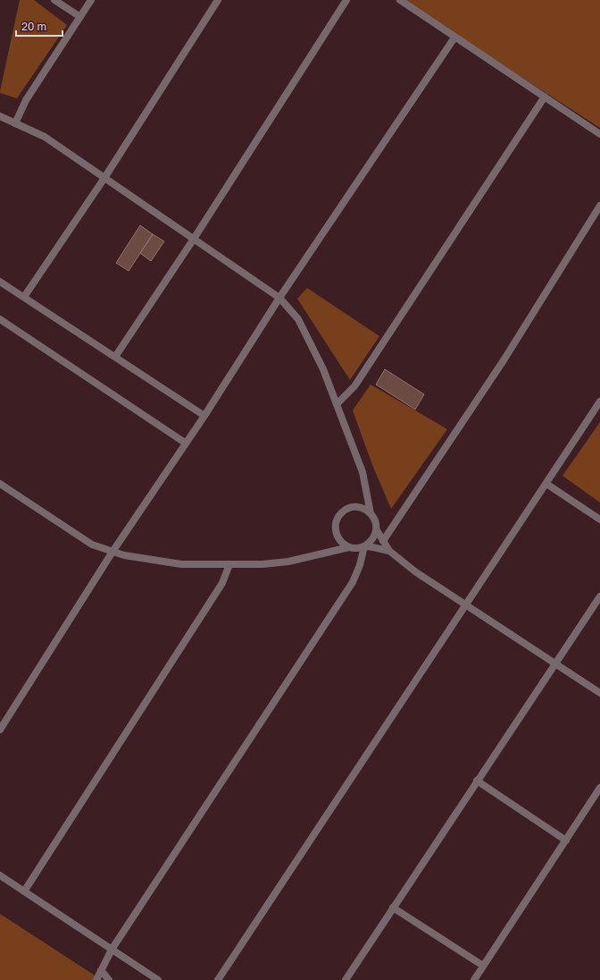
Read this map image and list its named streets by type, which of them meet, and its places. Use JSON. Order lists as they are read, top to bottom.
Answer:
{
  "scale_bar": "20 m"
}
